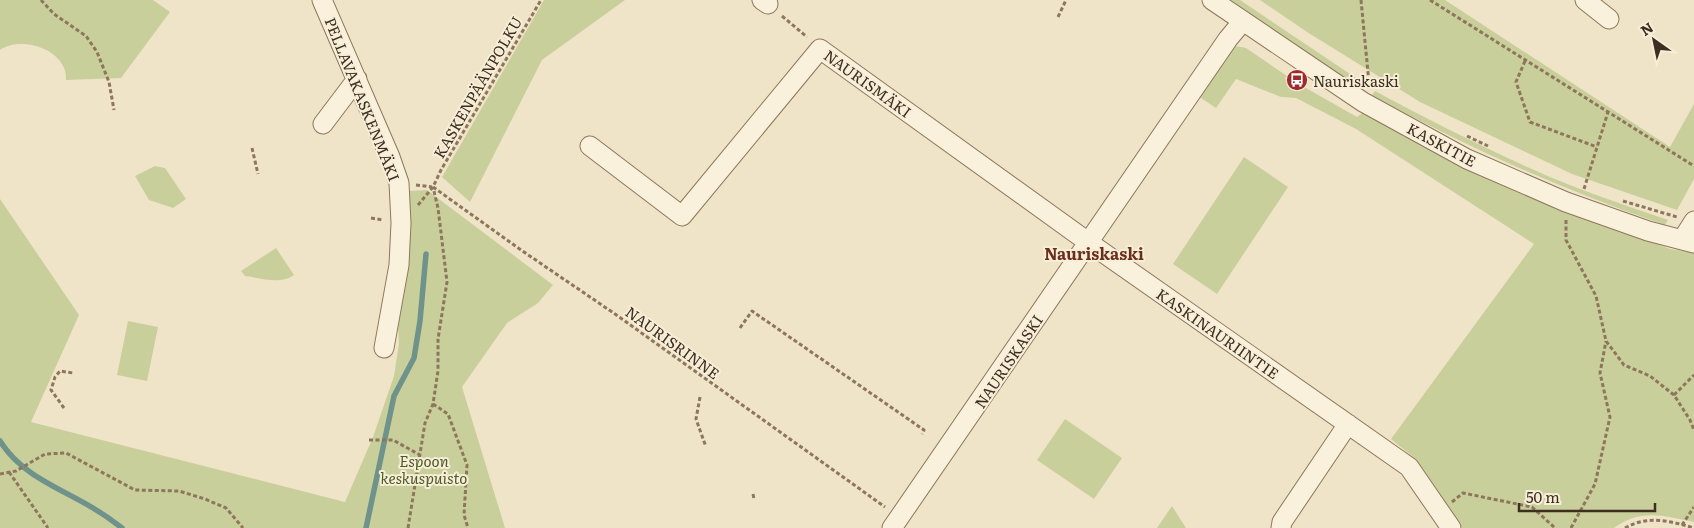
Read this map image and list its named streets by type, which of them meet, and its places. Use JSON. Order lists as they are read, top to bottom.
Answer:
{
  "streets": {
    "street": [
      "NAURISMÄKI",
      "PELLAVAKASKENMÄKI",
      "KASKITIE",
      "KASKINAURIINTIE",
      "NAURISKASKI"
    ],
    "path": ["KASKENPÄÄNPOLKU", "NAURISRINNE"]
  },
  "crossings": [
    ["NAURISMÄKI", "KASKINAURIINTIE"],
    ["NAURISMÄKI", "NAURISKASKI"],
    ["KASKENPÄÄNPOLKU", "NAURISRINNE"],
    ["KASKITIE", "NAURISKASKI"],
    ["KASKINAURIINTIE", "NAURISKASKI"],
    ["NAURISRINNE", "NAURISKASKI"]
  ],
  "districts": ["Nauriskaski"],
  "parks": ["Espoon keskuspuisto"],
  "places": {
    "bus stop": ["Nauriskaski"]
  },
  "scale_bar": "50 m",
  "north": "top left"
}
